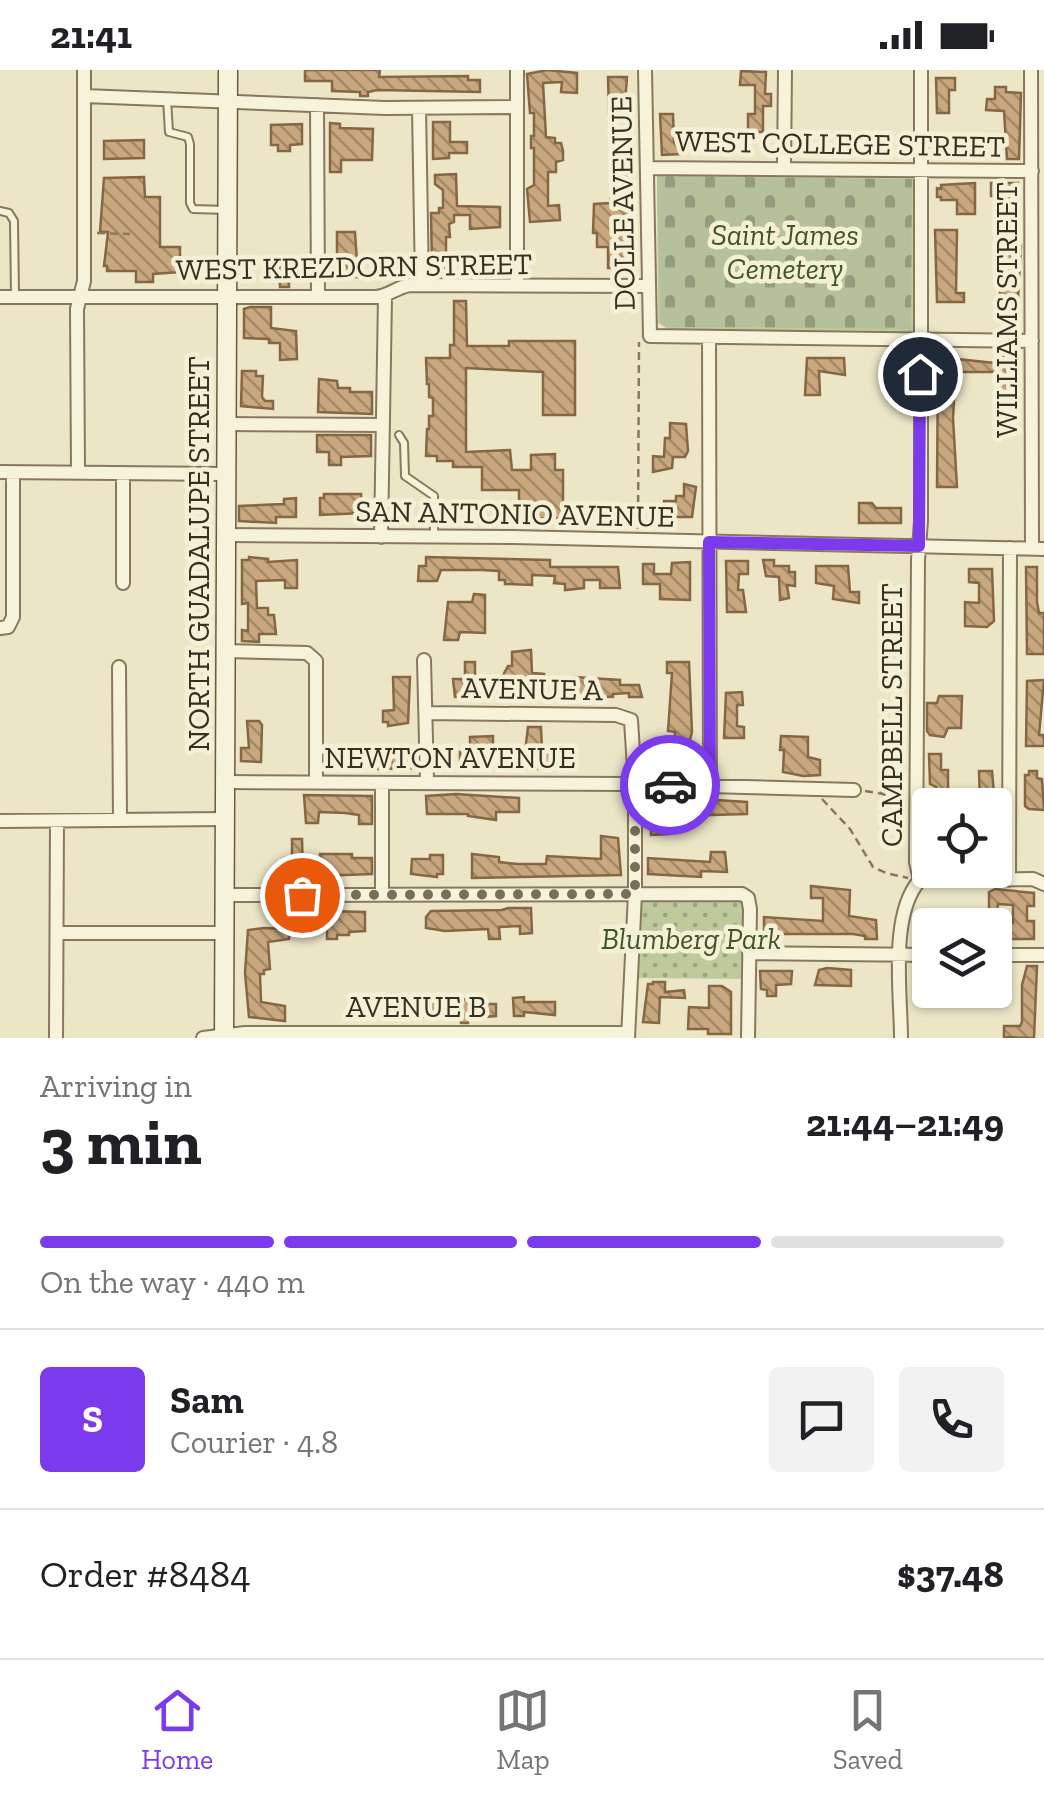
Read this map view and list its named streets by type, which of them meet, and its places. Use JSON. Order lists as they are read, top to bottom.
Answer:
{
  "streets": {
    "street": [
      "WEST COLLEGE STREET",
      "DOLLE AVENUE",
      "WEST KREZDORN STREET",
      "WILLIAMS STREET",
      "SAN ANTONIO AVENUE",
      "NORTH GUADALUPE STREET",
      "AVENUE A",
      "CAMPBELL STREET",
      "NEWTON AVENUE",
      "AVENUE B"
    ]
  },
  "crossings": [
    ["WEST COLLEGE STREET", "DOLLE AVENUE"],
    ["WEST COLLEGE STREET", "WILLIAMS STREET"],
    ["WEST COLLEGE STREET", "CAMPBELL STREET"],
    ["DOLLE AVENUE", "WEST KREZDORN STREET"],
    ["WEST KREZDORN STREET", "NORTH GUADALUPE STREET"],
    ["WILLIAMS STREET", "SAN ANTONIO AVENUE"],
    ["SAN ANTONIO AVENUE", "NORTH GUADALUPE STREET"],
    ["SAN ANTONIO AVENUE", "CAMPBELL STREET"],
    ["NORTH GUADALUPE STREET", "NEWTON AVENUE"],
    ["NORTH GUADALUPE STREET", "AVENUE B"],
    ["AVENUE A", "NEWTON AVENUE"]
  ],
  "parks": ["Saint James Cemetery", "Blumberg Park"],
  "page": {
    "status": "21:41",
    "heading": ["3 min", "Arriving in", "21:44–21:49"],
    "panel": [
      "Sam",
      "Courier · 4.8",
      "Order #8484",
      "$37.48"
    ],
    "bar": "On the way · 440 m",
    "round": "S",
    "tabs": ["Home", "Map", "Saved"]
  }
}
